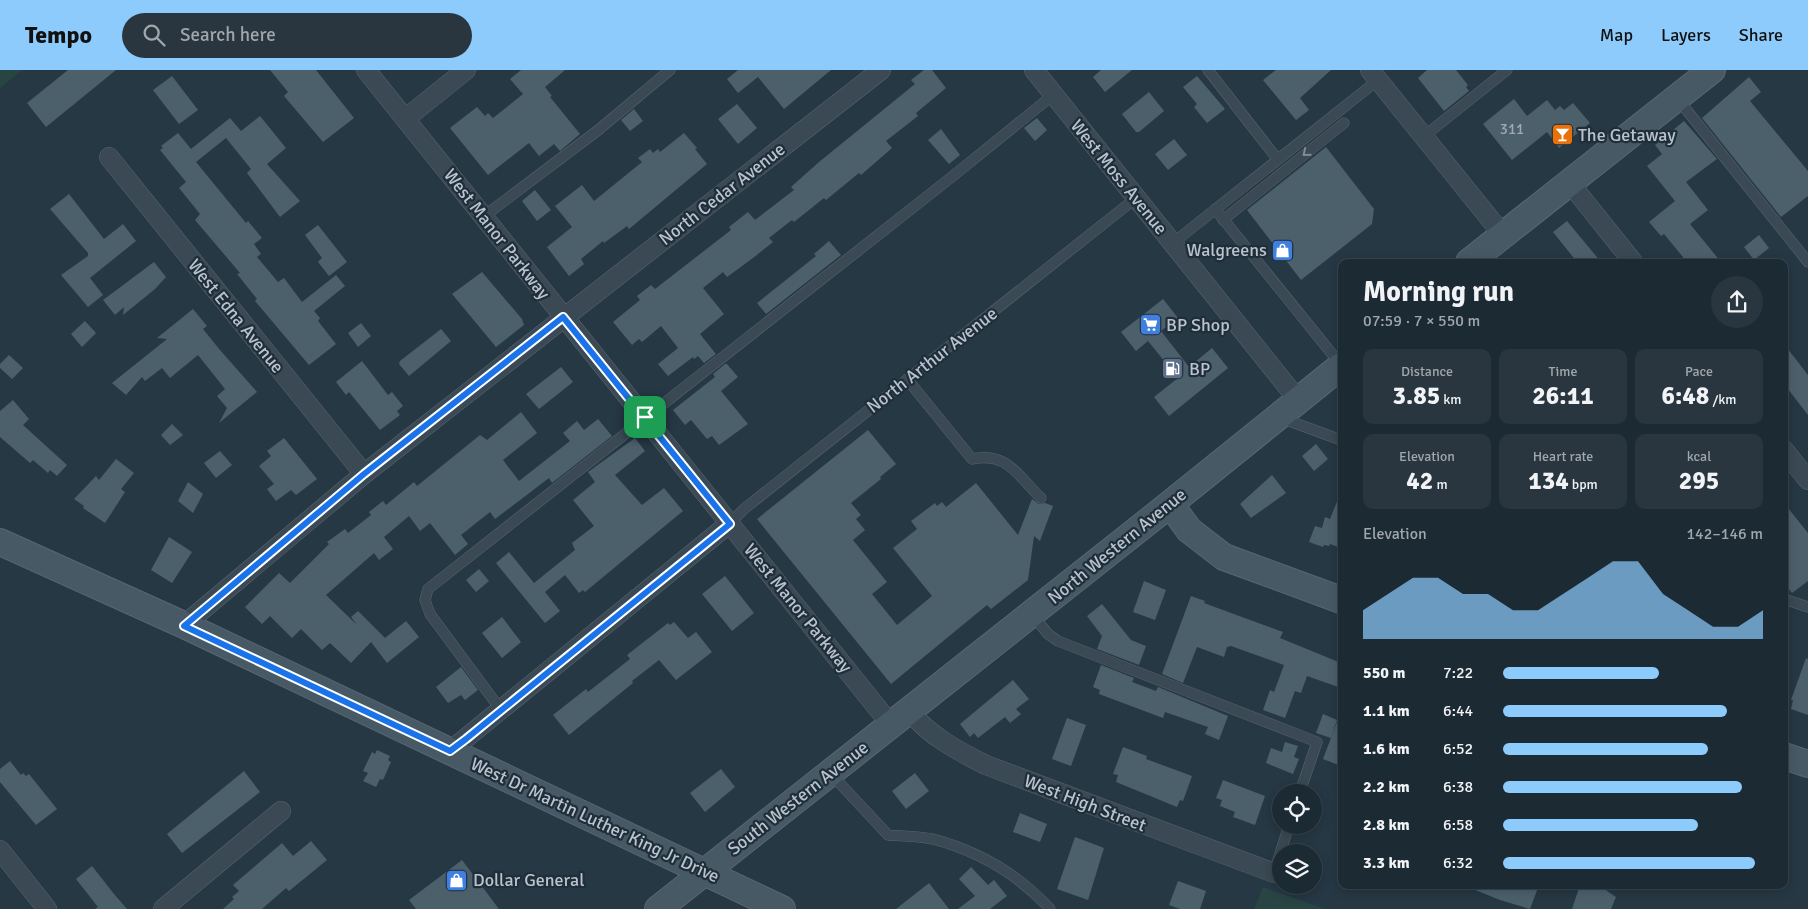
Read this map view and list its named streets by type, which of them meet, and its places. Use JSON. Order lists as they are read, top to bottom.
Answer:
{
  "streets": {
    "main road": ["North Western Avenue", "South Western Avenue", "West Dr Martin Luther King Jr Drive"],
    "street": [
      "West Moss Avenue",
      "North Cedar Avenue",
      "West Manor Parkway",
      "West Edna Avenue",
      "West High Street"
    ],
    "lane": ["North Arthur Avenue"]
  },
  "crossings": [
    ["West Moss Avenue", "North Arthur Avenue"],
    ["West Moss Avenue", "North Western Avenue"],
    ["North Cedar Avenue", "West Manor Parkway"],
    ["North Cedar Avenue", "West Edna Avenue"],
    ["North Cedar Avenue", "West Dr Martin Luther King Jr Drive"],
    ["West Manor Parkway", "North Arthur Avenue"],
    ["West Manor Parkway", "North Western Avenue"],
    ["West Manor Parkway", "South Western Avenue"],
    ["West Manor Parkway", "West High Street"],
    ["North Western Avenue", "South Western Avenue"],
    ["North Western Avenue", "West High Street"],
    ["South Western Avenue", "West High Street"],
    ["South Western Avenue", "West Dr Martin Luther King Jr Drive"]
  ],
  "places": {
    "bar": ["The Getaway"],
    "shop": ["Walgreens", "Dollar General"],
    "supermarket": ["BP Shop"],
    "fuel station": ["BP"]
  },
  "house_numbers": ["311"],
  "page": {
    "header": "Tempo",
    "search": "Search here",
    "nav": ["Map", "Layers", "Share"],
    "heading": ["Morning run", "07:59 · 7 × 550 m"],
    "stats": [
      ["Distance", "3.85 km"],
      ["Time", "26:11"],
      ["Pace", "6:48 /km"],
      ["Elevation", "42 m"],
      ["Heart rate", "134 bpm"],
      ["kcal", "295"]
    ],
    "chart": ["Elevation", "142–146 m"],
    "list": [
      {
        "name": "550 m",
        "note": "7:22"
      },
      {
        "name": "1.1 km",
        "note": "6:44"
      },
      {
        "name": "1.6 km",
        "note": "6:52"
      },
      {
        "name": "2.2 km",
        "note": "6:38"
      },
      {
        "name": "2.8 km",
        "note": "6:58"
      },
      {
        "name": "3.3 km",
        "note": "6:32"
      }
    ]
  }
}
